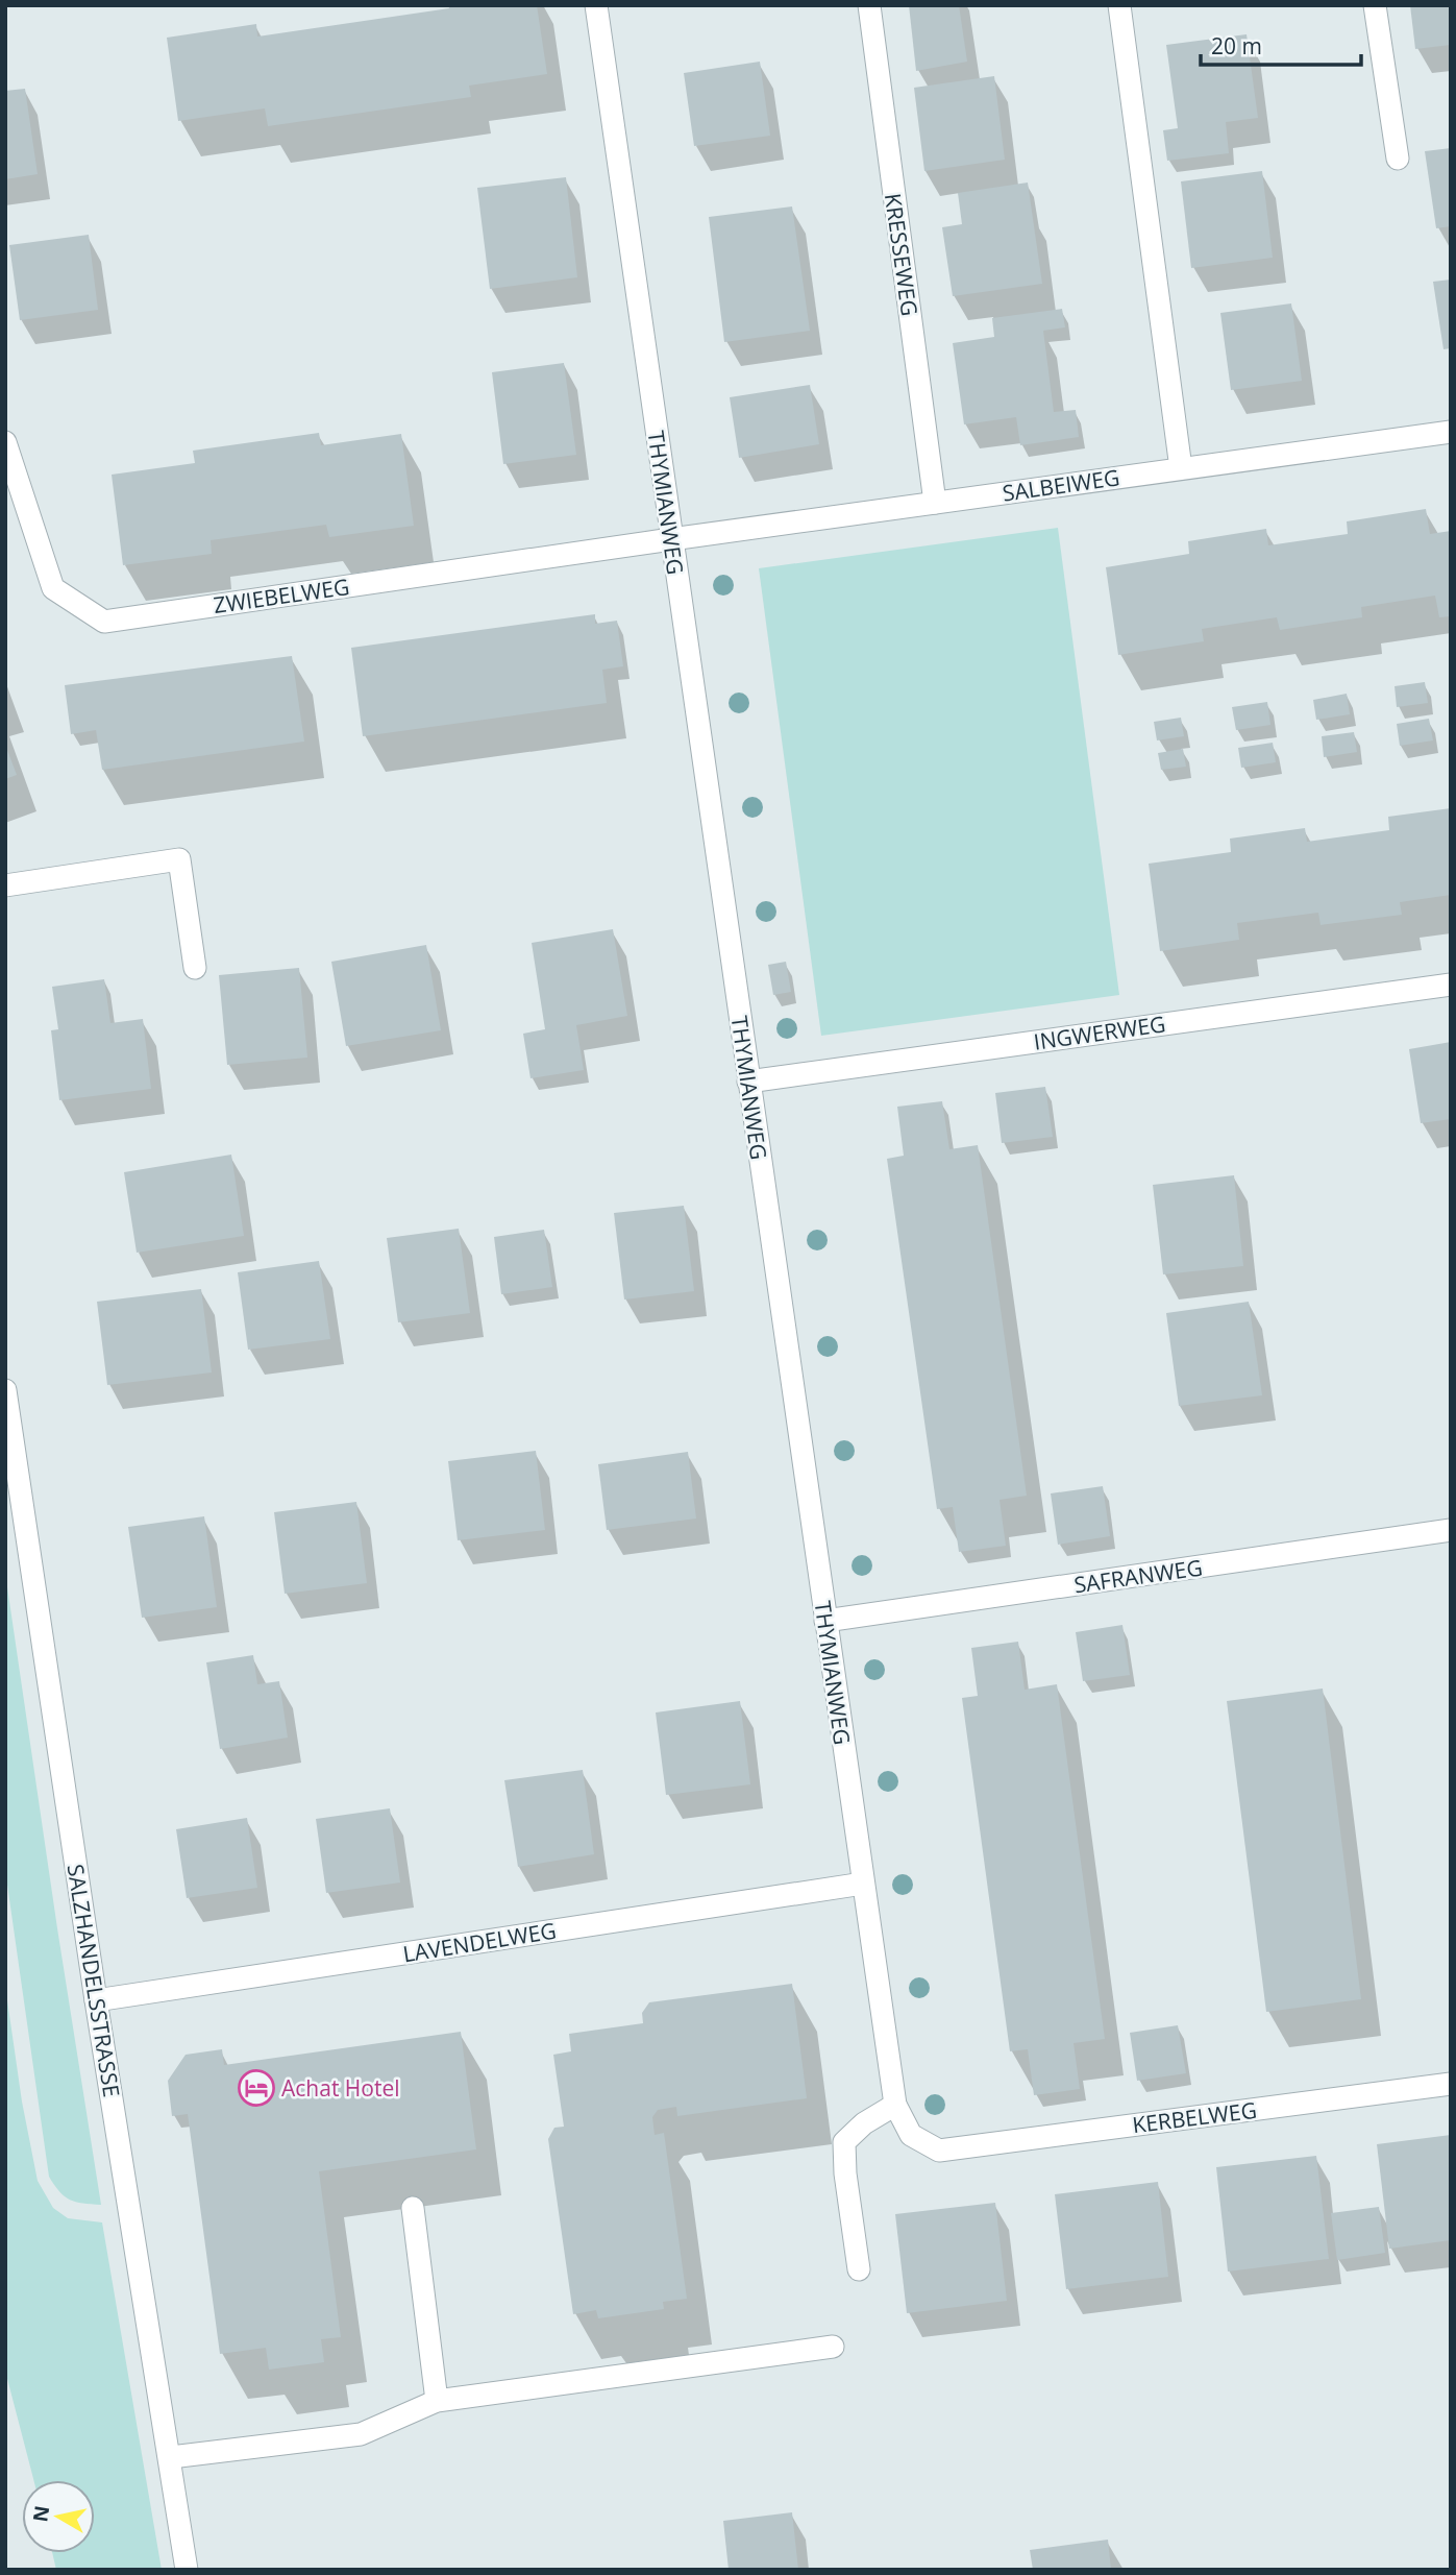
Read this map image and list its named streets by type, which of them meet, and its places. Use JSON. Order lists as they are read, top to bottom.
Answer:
{
  "streets": {
    "street": [
      "KRESSEWEG",
      "SALBEIWEG",
      "THYMIANWEG",
      "ZWIEBELWEG",
      "INGWERWEG",
      "SAFRANWEG",
      "LAVENDELWEG",
      "SALZHANDELSSTRASSE",
      "KERBELWEG"
    ]
  },
  "crossings": [
    ["KRESSEWEG", "SALBEIWEG"],
    ["SALBEIWEG", "THYMIANWEG"],
    ["SALBEIWEG", "ZWIEBELWEG"],
    ["THYMIANWEG", "ZWIEBELWEG"],
    ["THYMIANWEG", "INGWERWEG"],
    ["THYMIANWEG", "SAFRANWEG"],
    ["THYMIANWEG", "LAVENDELWEG"],
    ["THYMIANWEG", "KERBELWEG"],
    ["LAVENDELWEG", "SALZHANDELSSTRASSE"]
  ],
  "places": {
    "hotel": ["Achat Hotel"]
  },
  "scale_bar": "20 m",
  "north": "left"
}
